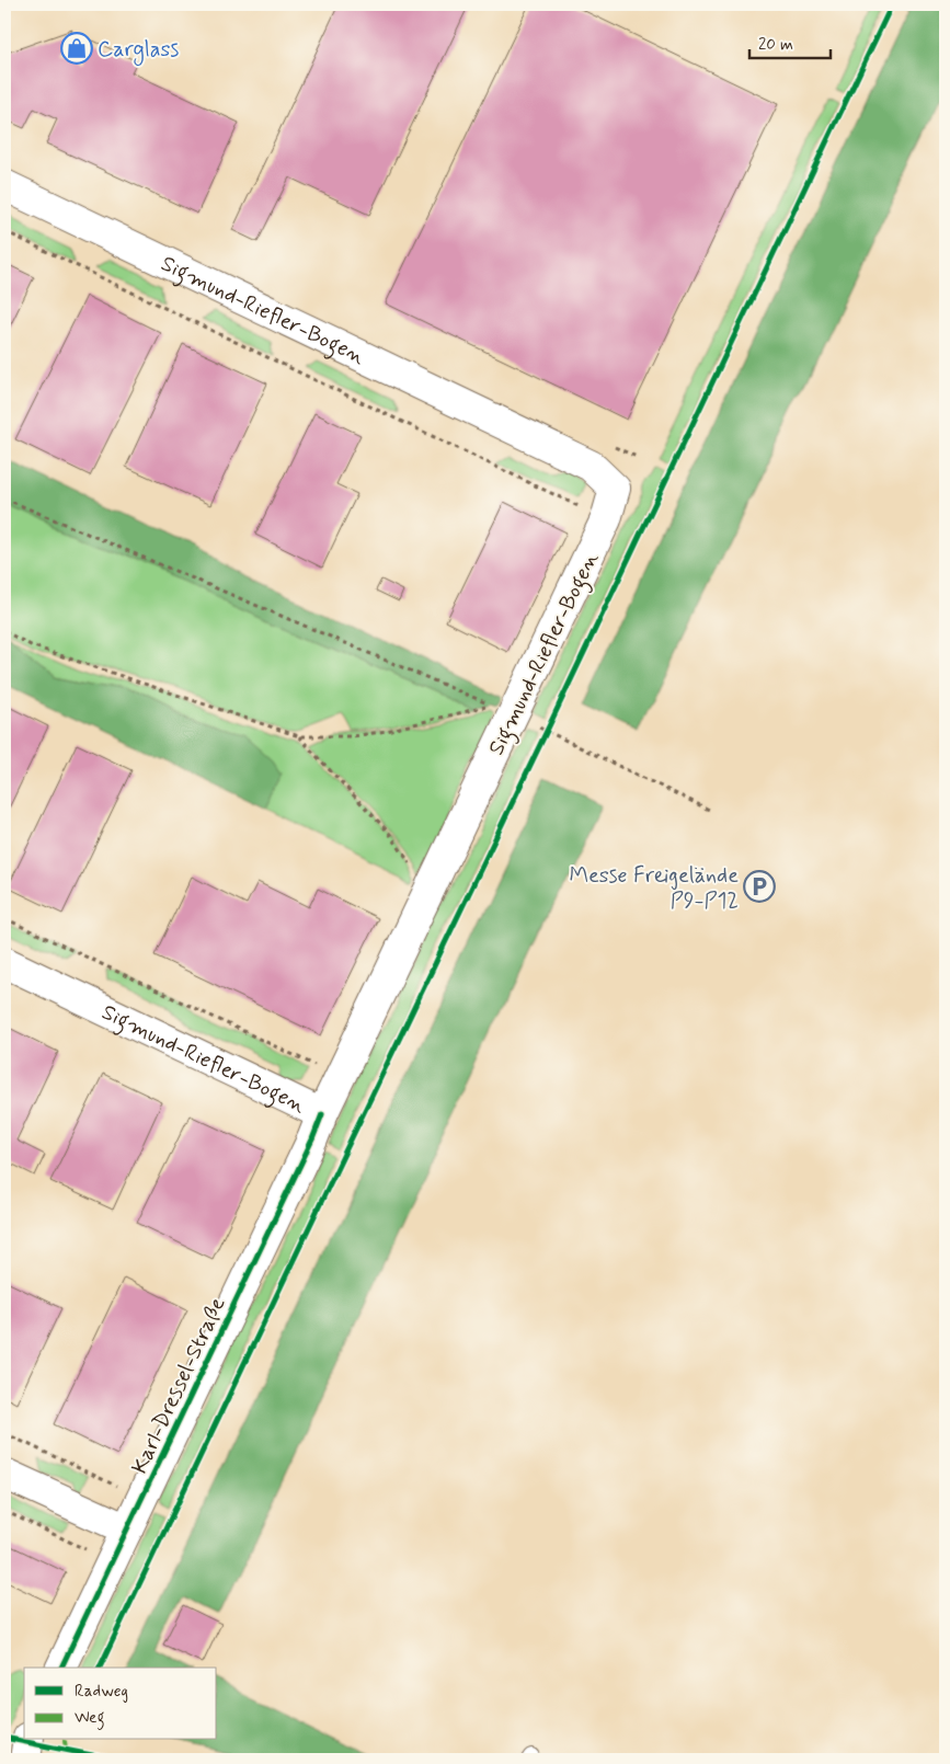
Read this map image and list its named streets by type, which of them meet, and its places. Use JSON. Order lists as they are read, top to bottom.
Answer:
{
  "streets": {
    "street": ["Sigmund-Riefler-Bogen", "Karl-Dressel-Straße"]
  },
  "crossings": [
    ["Sigmund-Riefler-Bogen", "Karl-Dressel-Straße"]
  ],
  "places": {
    "shop": ["Carglass"],
    "parking": ["Messe Freigelände P9-P12"]
  },
  "legend": ["Radweg", "Weg"],
  "scale_bar": "20 m"
}
